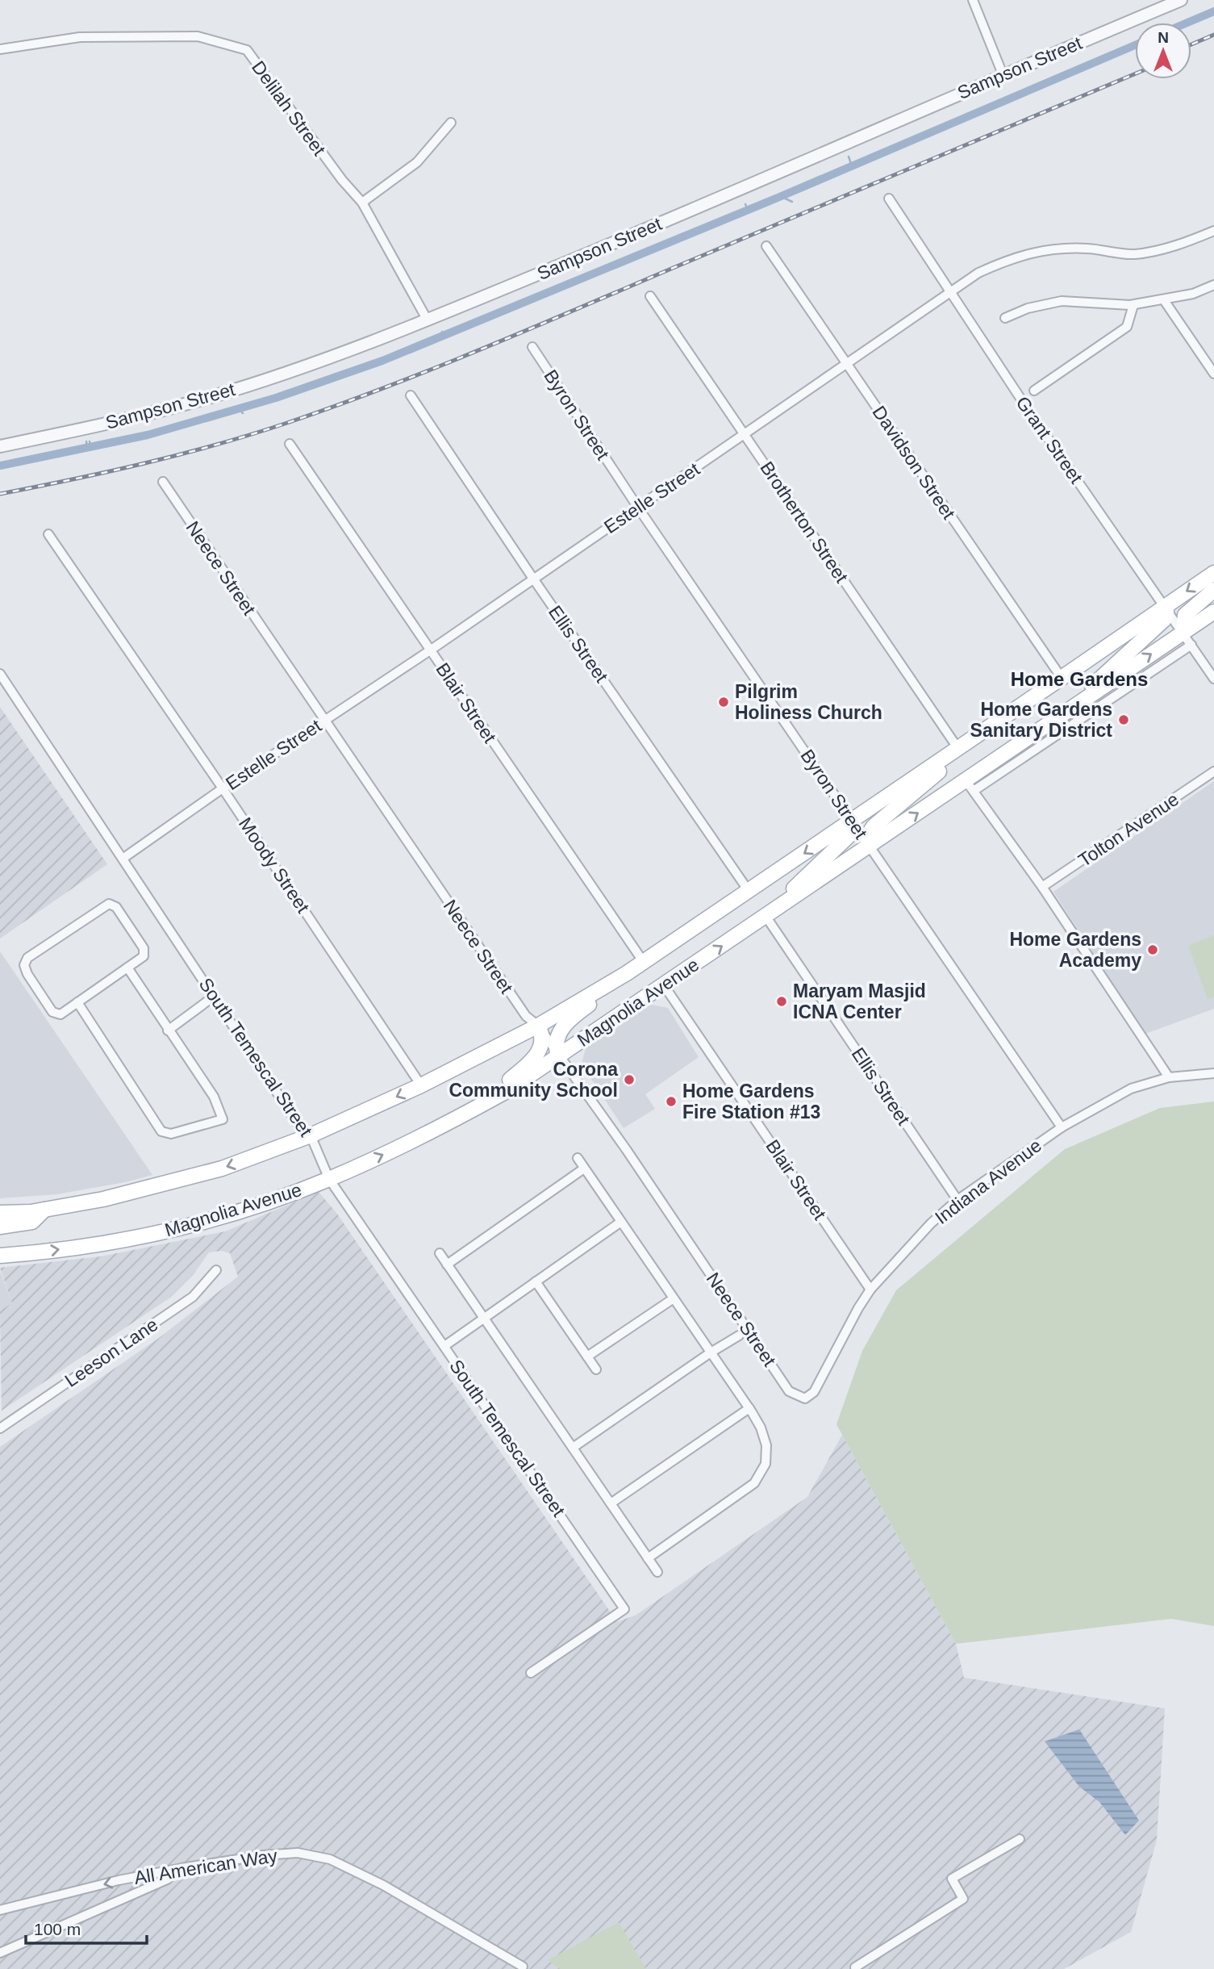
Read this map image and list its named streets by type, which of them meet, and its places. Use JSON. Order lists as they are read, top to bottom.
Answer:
{
  "streets": {
    "main road": ["Magnolia Avenue"],
    "street": [
      "Sampson Street",
      "Delilah Street",
      "Byron Street",
      "Grant Street",
      "Davidson Street",
      "Estelle Street",
      "Brotherton Street",
      "Neece Street",
      "Ellis Street",
      "Blair Street",
      "Tolton Avenue",
      "Moody Street",
      "South Temescal Street",
      "Indiana Avenue",
      "Leeson Lane",
      "All American Way"
    ]
  },
  "crossings": [
    ["Sampson Street", "Delilah Street"],
    ["Byron Street", "Estelle Street"],
    ["Byron Street", "Magnolia Avenue"],
    ["Byron Street", "Indiana Avenue"],
    ["Grant Street", "Estelle Street"],
    ["Grant Street", "Magnolia Avenue"],
    ["Davidson Street", "Estelle Street"],
    ["Davidson Street", "Magnolia Avenue"],
    ["Estelle Street", "Brotherton Street"],
    ["Estelle Street", "Neece Street"],
    ["Estelle Street", "Ellis Street"],
    ["Estelle Street", "Blair Street"],
    ["Estelle Street", "Moody Street"],
    ["Estelle Street", "South Temescal Street"],
    ["Brotherton Street", "Magnolia Avenue"],
    ["Neece Street", "Magnolia Avenue"],
    ["Neece Street", "Indiana Avenue"],
    ["Ellis Street", "Magnolia Avenue"],
    ["Ellis Street", "Indiana Avenue"],
    ["Blair Street", "Magnolia Avenue"],
    ["Blair Street", "Indiana Avenue"],
    ["Moody Street", "Magnolia Avenue"],
    ["Magnolia Avenue", "South Temescal Street"]
  ],
  "districts": ["Home Gardens"],
  "places": [
    "Pilgrim Holiness Church",
    "Home Gardens Sanitary District",
    "Home Gardens Academy",
    "Maryam Masjid ICNA Center",
    "Corona Community School",
    "Home Gardens Fire Station #13"
  ],
  "scale_bar": "100 m",
  "north": "top"
}
